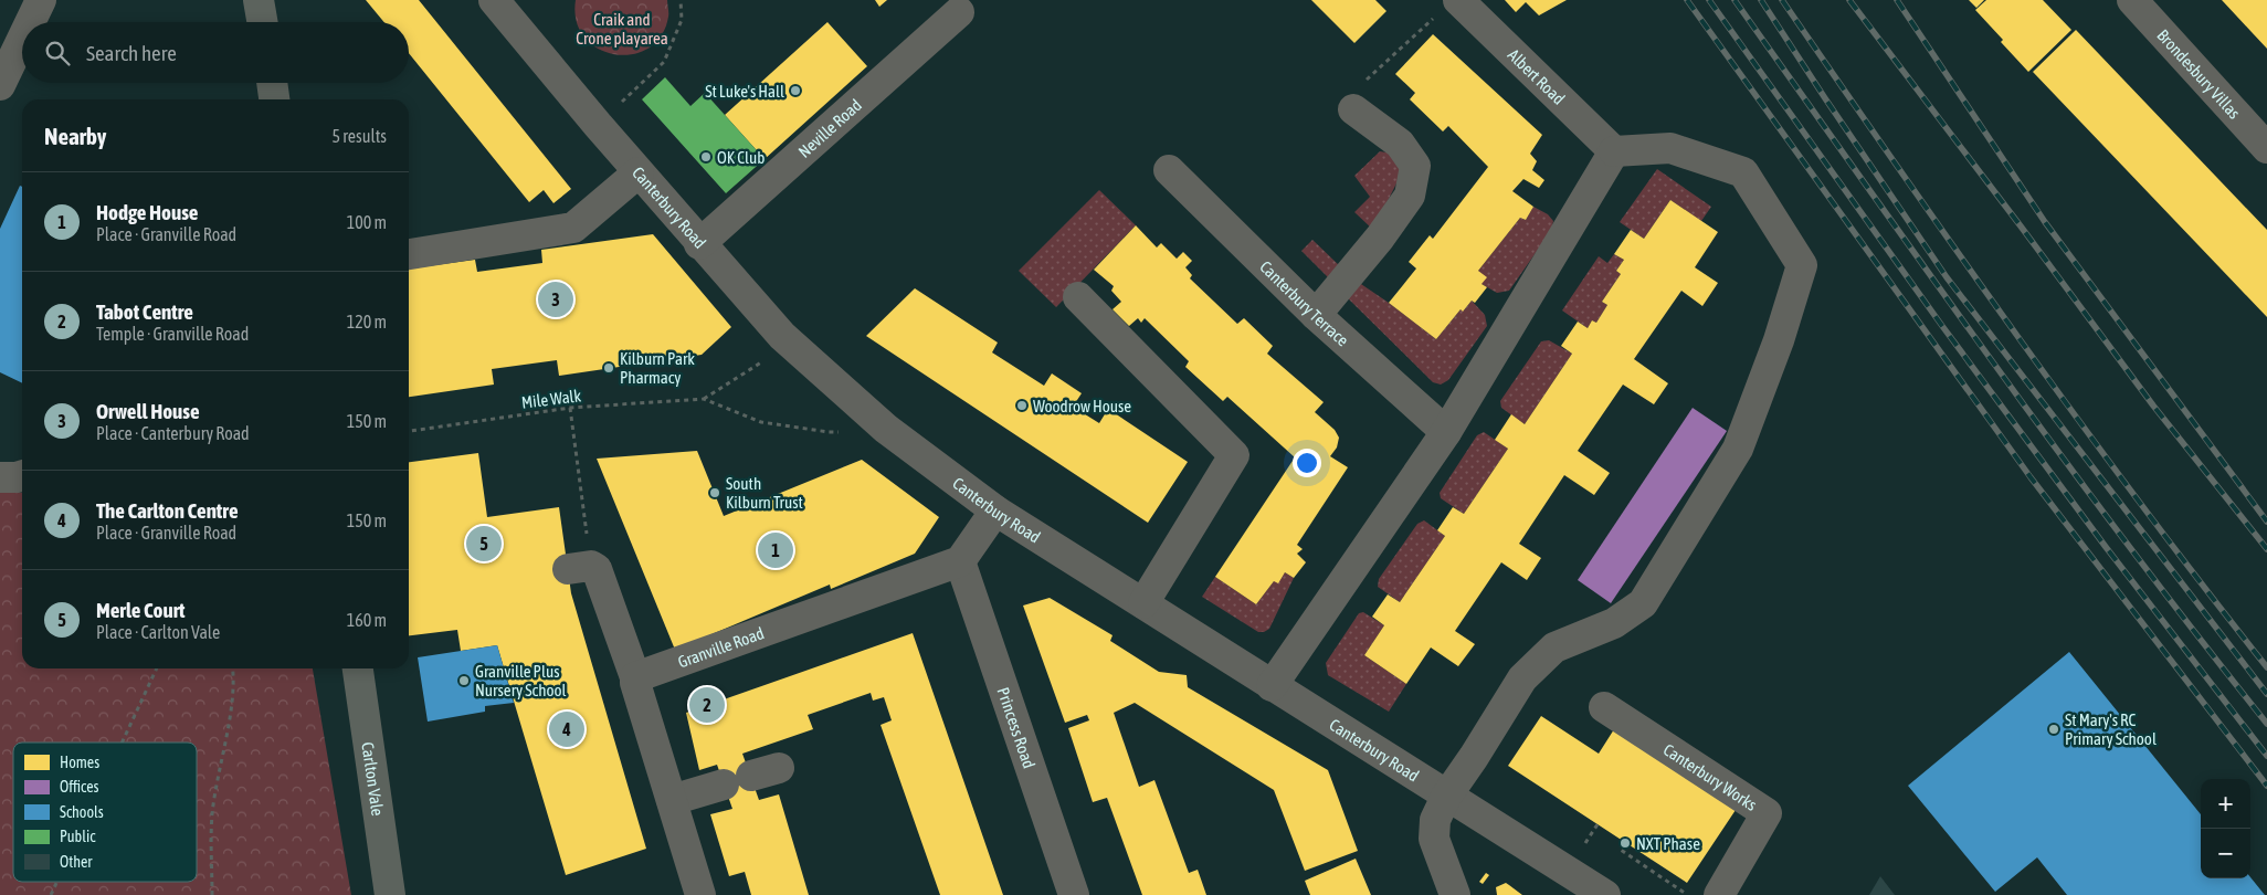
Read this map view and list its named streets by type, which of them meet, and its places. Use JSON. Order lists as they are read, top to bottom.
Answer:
{
  "streets": {
    "main road": ["Carlton Vale"],
    "street": [
      "Brondesbury Villas",
      "Albert Road",
      "Neville Road",
      "Canterbury Road",
      "Canterbury Terrace",
      "Granville Road",
      "Princess Road",
      "Canterbury Works"
    ],
    "path": ["Mile Walk"]
  },
  "crossings": [
    ["Neville Road", "Canterbury Road"],
    ["Canterbury Road", "Mile Walk"],
    ["Granville Road", "Princess Road"]
  ],
  "parks": ["Craik and Crone playarea"],
  "places": [
    "St Luke's Hall",
    "OK Club",
    "Kilburn Park Pharmacy",
    "Woodrow House",
    "South Kilburn Trust",
    "Granville Plus Nursery School",
    "St Mary's RC Primary School",
    "NXT Phase"
  ],
  "legend": [
    "Homes",
    "Offices",
    "Schools",
    "Public",
    "Other"
  ],
  "page": {
    "search": "Search here",
    "heading": ["Nearby", "5 results"],
    "list": [
      {
        "mark": "1",
        "name": "Hodge House",
        "note": "Place · Granville Road",
        "value": "100 m"
      },
      {
        "mark": "2",
        "name": "Tabot Centre",
        "note": "Temple · Granville Road",
        "value": "120 m"
      },
      {
        "mark": "3",
        "name": "Orwell House",
        "note": "Place · Canterbury Road",
        "value": "150 m"
      },
      {
        "mark": "4",
        "name": "The Carlton Centre",
        "note": "Place · Granville Road",
        "value": "150 m"
      },
      {
        "mark": "5",
        "name": "Merle Court",
        "note": "Place · Carlton Vale",
        "value": "160 m"
      }
    ],
    "pins": [
      "3",
      "5",
      "1",
      "2",
      "4"
    ],
    "map_buttons": ["+", "−"]
  }
}
